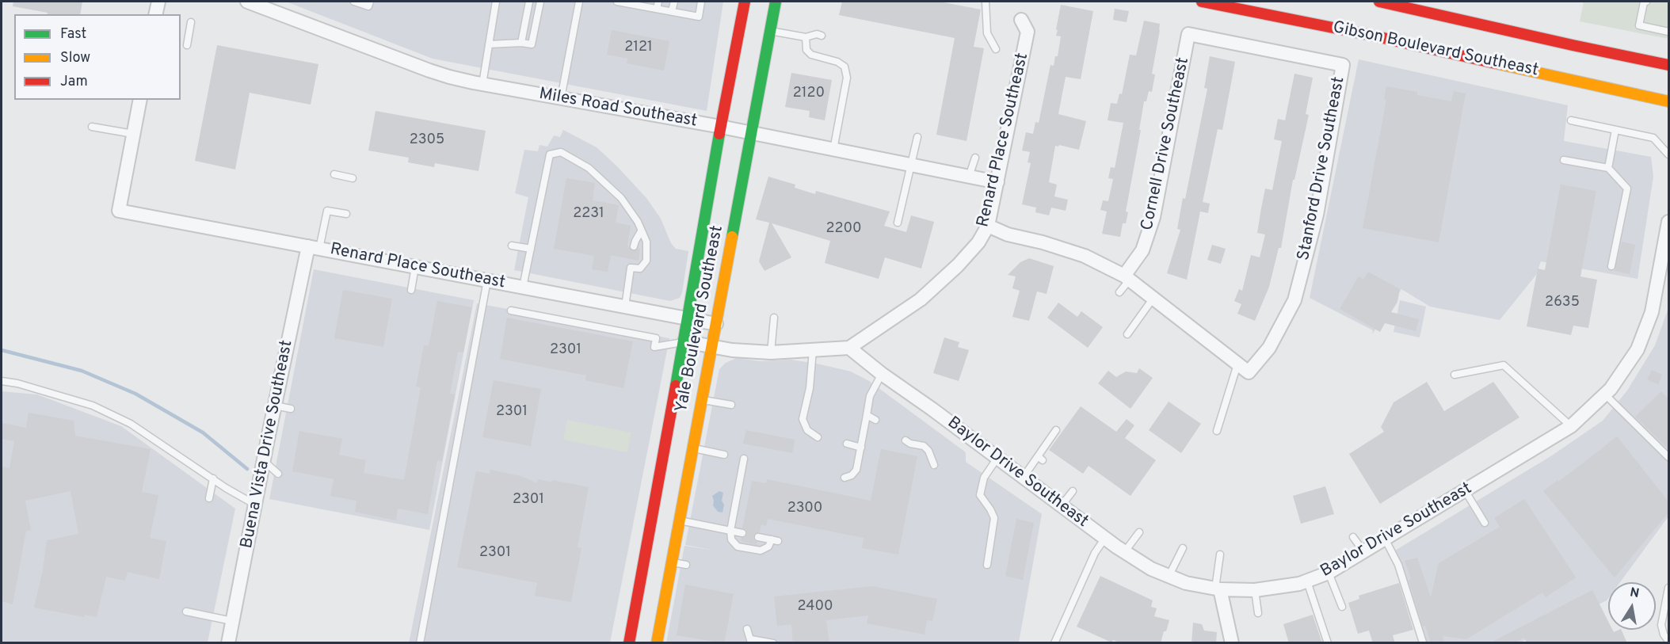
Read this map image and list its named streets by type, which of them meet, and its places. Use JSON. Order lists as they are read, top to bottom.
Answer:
{
  "streets": {
    "main road": ["Gibson Boulevard Southeast", "Yale Boulevard Southeast"],
    "street": [
      "Miles Road Southeast",
      "Renard Place Southeast",
      "Cornell Drive Southeast",
      "Stanford Drive Southeast",
      "Buena Vista Drive Southeast",
      "Baylor Drive Southeast"
    ]
  },
  "crossings": [
    ["Gibson Boulevard Southeast", "Cornell Drive Southeast"],
    ["Gibson Boulevard Southeast", "Stanford Drive Southeast"],
    ["Miles Road Southeast", "Renard Place Southeast"],
    ["Miles Road Southeast", "Yale Boulevard Southeast"],
    ["Renard Place Southeast", "Yale Boulevard Southeast"],
    ["Renard Place Southeast", "Buena Vista Drive Southeast"],
    ["Renard Place Southeast", "Baylor Drive Southeast"]
  ],
  "house_numbers": [
    "2121",
    "2120",
    "2305",
    "2231",
    "2200",
    "2635",
    "2301",
    "2301",
    "2301",
    "2300",
    "2301",
    "2400"
  ],
  "legend": ["Fast", "Slow", "Jam"],
  "north": "top"
}
